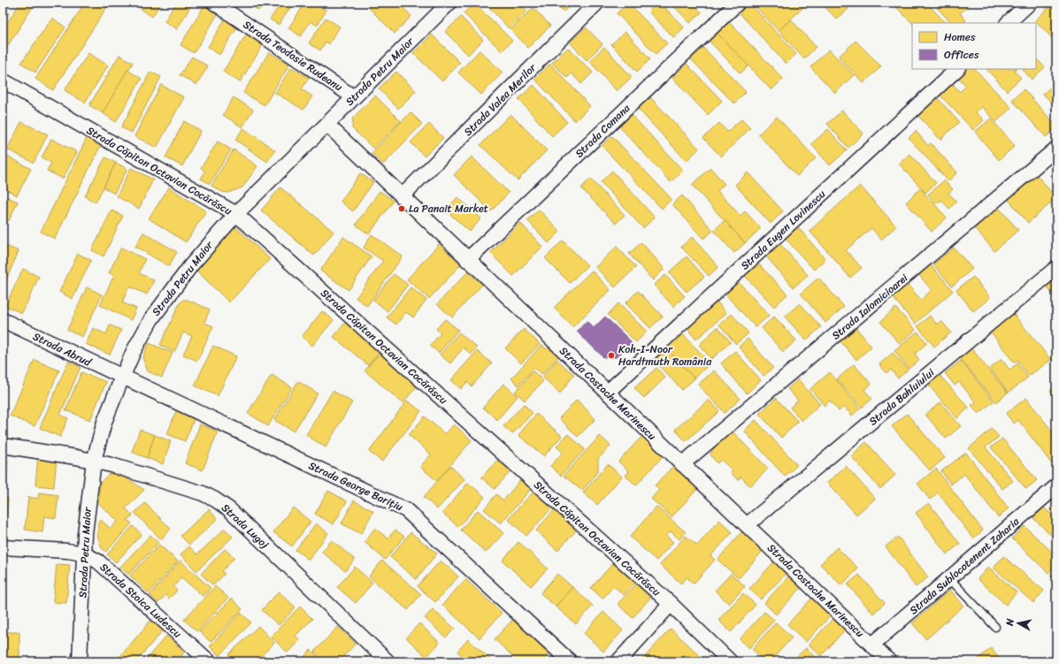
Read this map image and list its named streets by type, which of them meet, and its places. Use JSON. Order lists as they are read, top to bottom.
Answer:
{
  "streets": {
    "street": [
      "Strada Teodosie Rudeanu",
      "Strada Petru Maior",
      "Strada Valea Merilor",
      "Strada Comana",
      "Strada Căpitan Octavian Cocărăscu",
      "Strada Eugen Lovinescu",
      "Strada Ialomicioarei",
      "Strada Abrud",
      "Strada Costache Marinescu",
      "Strada Bahluiului",
      "Strada George Barițiu",
      "Strada Lugoj",
      "Strada Sublocotenent Zaharia",
      "Strada Stoica Ludescu"
    ]
  },
  "crossings": [
    ["Strada Teodosie Rudeanu", "Strada Petru Maior"],
    ["Strada Petru Maior", "Strada Căpitan Octavian Cocărăscu"],
    ["Strada Petru Maior", "Strada Abrud"],
    ["Strada Petru Maior", "Strada Costache Marinescu"],
    ["Strada Petru Maior", "Strada George Barițiu"],
    ["Strada Petru Maior", "Strada Lugoj"],
    ["Strada Petru Maior", "Strada Stoica Ludescu"],
    ["Strada Valea Merilor", "Strada Costache Marinescu"],
    ["Strada Comana", "Strada Costache Marinescu"],
    ["Strada Eugen Lovinescu", "Strada Costache Marinescu"],
    ["Strada Ialomicioarei", "Strada Costache Marinescu"],
    ["Strada Abrud", "Strada George Barițiu"],
    ["Strada Costache Marinescu", "Strada Bahluiului"],
    ["Strada Costache Marinescu", "Strada Sublocotenent Zaharia"]
  ],
  "places": ["La Panait Market", "Koh-I-Noor Hardtmuth România"],
  "legend": ["Homes", "Offices"],
  "north": "left"
}
